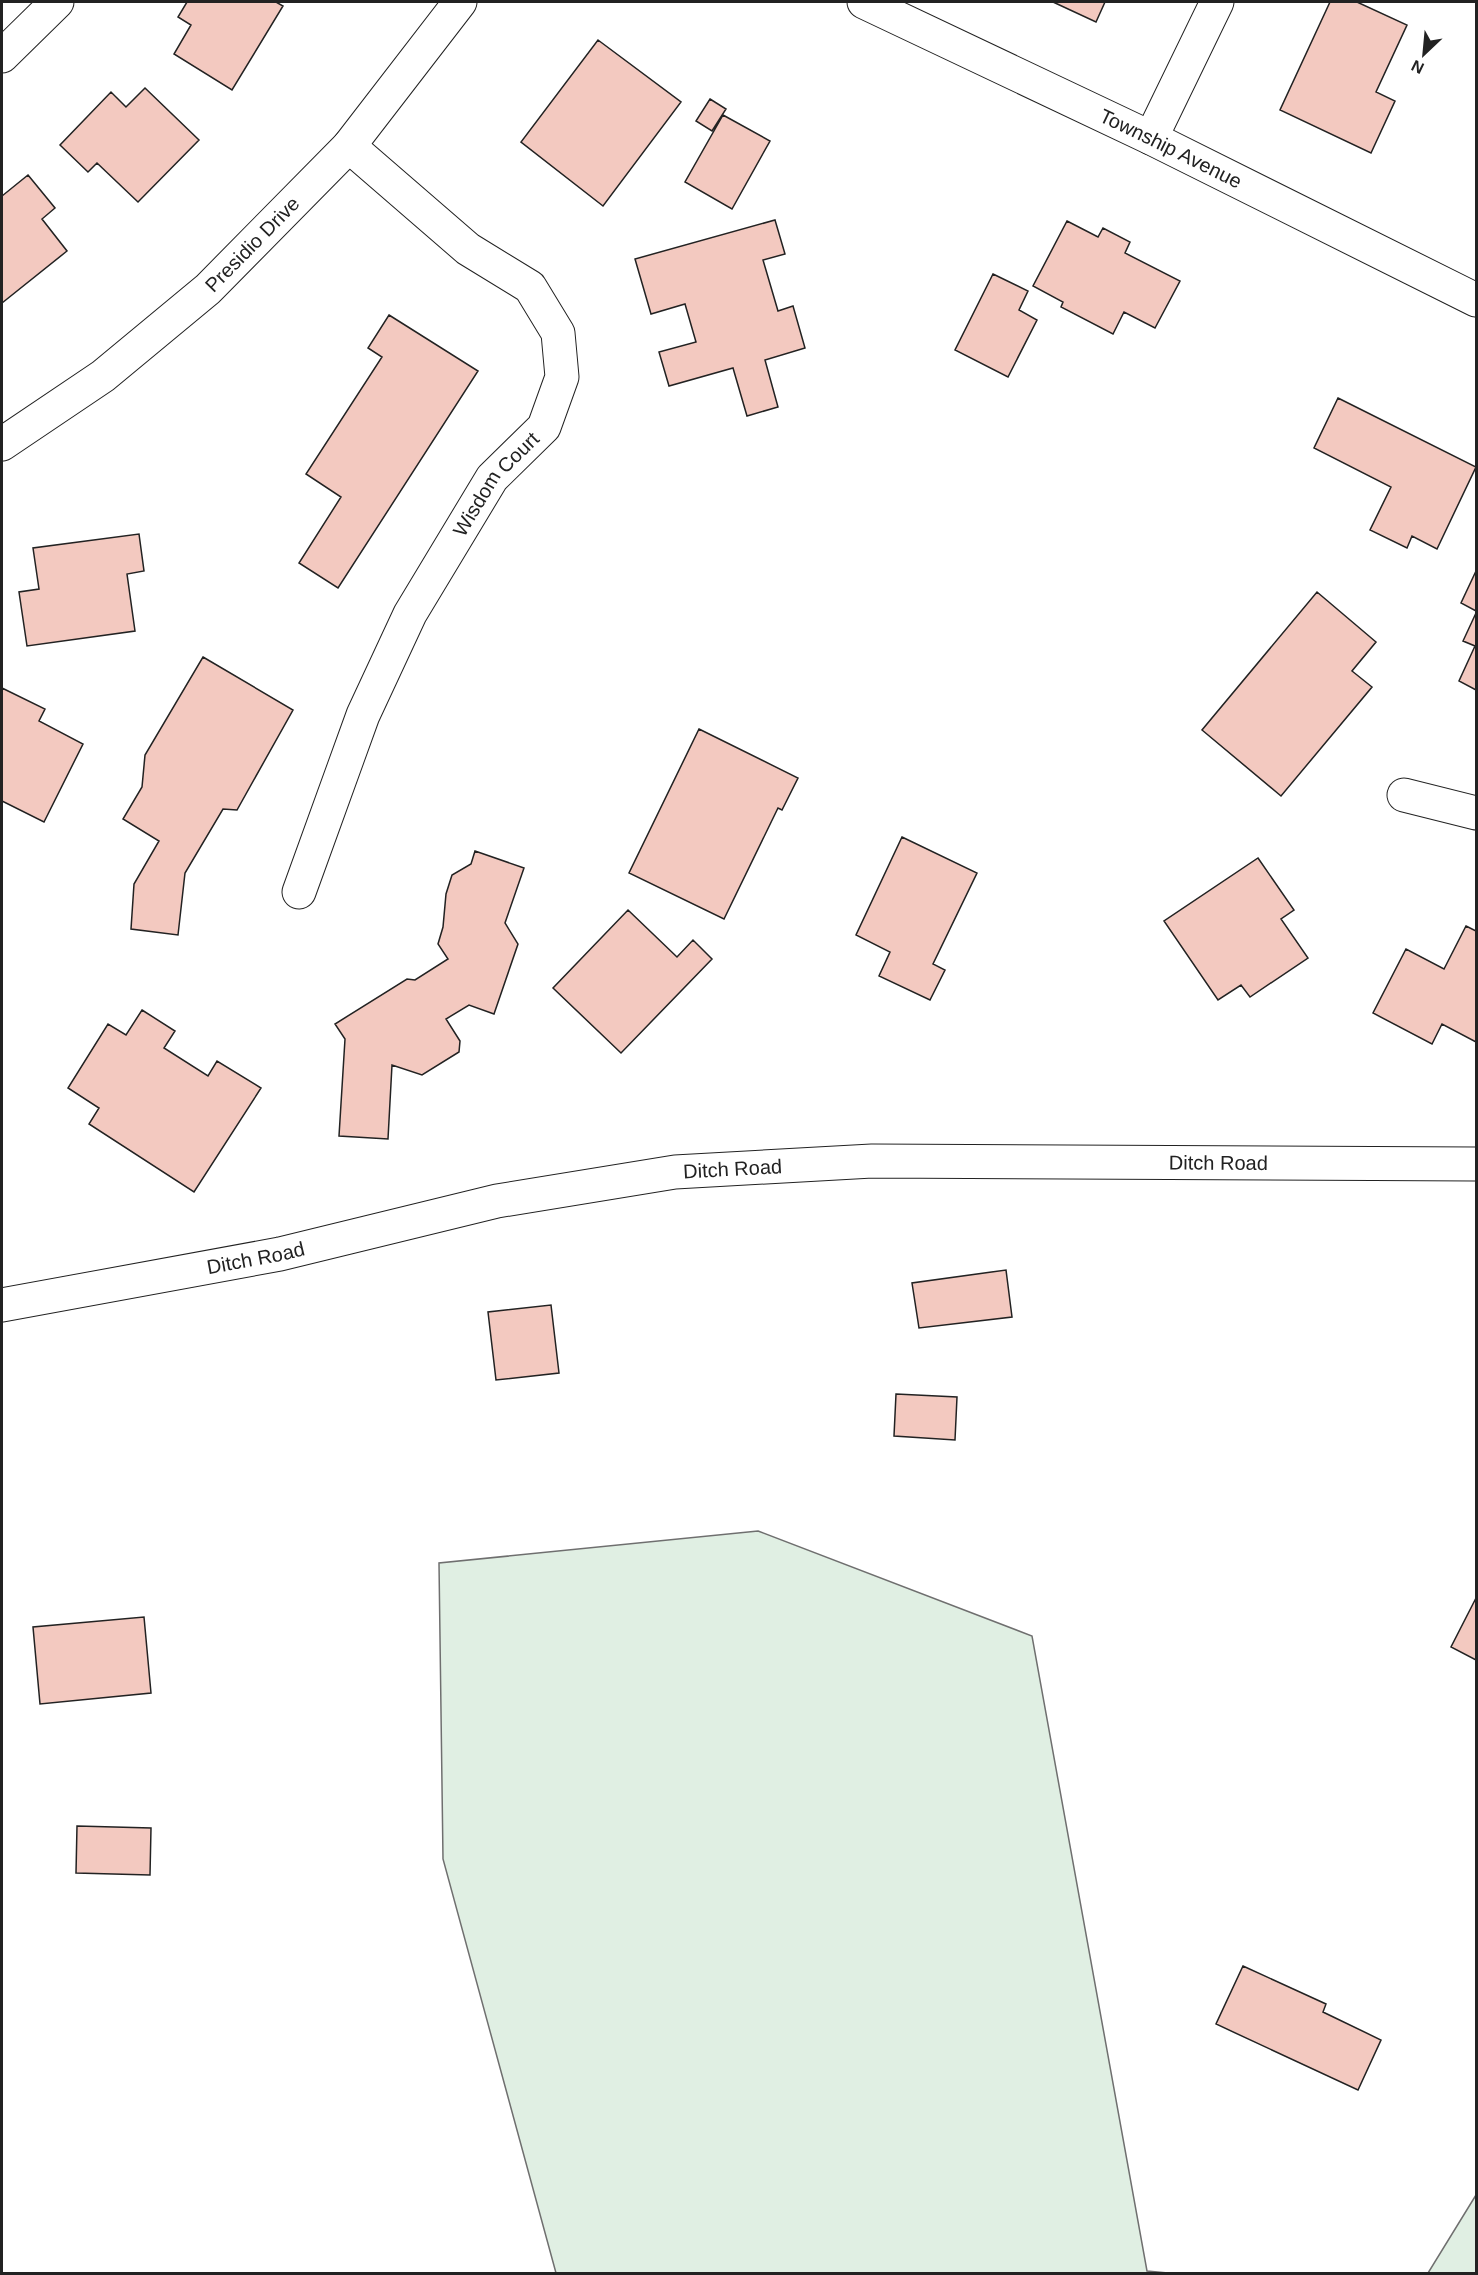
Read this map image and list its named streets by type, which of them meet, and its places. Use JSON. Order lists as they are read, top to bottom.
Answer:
{
  "streets": {
    "street": [
      "Township Avenue",
      "Presidio Drive",
      "Wisdom Court",
      "Ditch Road"
    ]
  },
  "crossings": [
    ["Presidio Drive", "Wisdom Court"]
  ],
  "north": "bottom left"
}
